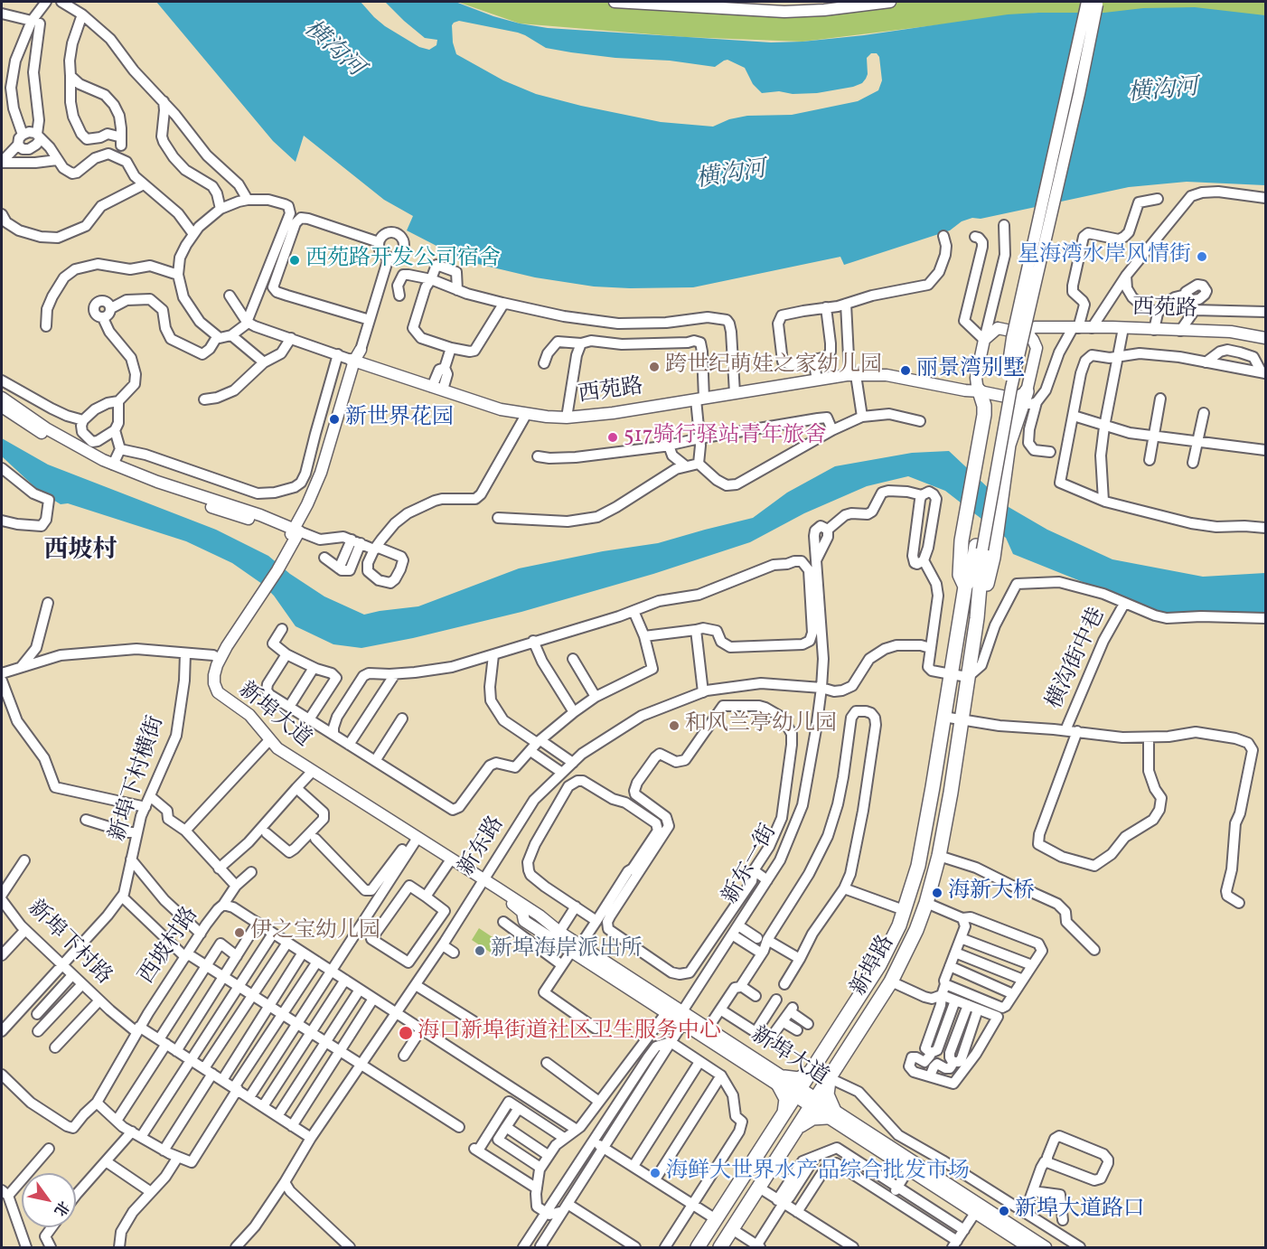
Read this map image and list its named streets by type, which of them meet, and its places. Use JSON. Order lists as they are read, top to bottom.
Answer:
{
  "streets": {
    "highway": ["新埠路"],
    "main road": ["西苑路", "新埠大道"],
    "street": [
      "横沟街中巷",
      "新埠下村横街",
      "新东路",
      "新东一街",
      "新埠下村路",
      "西坡村路"
    ]
  },
  "crossings": [
    ["西苑路", "新埠大道"],
    ["新埠大道", "新东路"],
    ["新埠大道", "新东一街"],
    ["新埠大道", "新埠路"],
    ["新埠下村横街", "新埠下村路"],
    ["新东路", "新东一街"],
    ["新东路", "新埠下村路"],
    ["新东路", "西坡村路"],
    ["新埠下村路", "西坡村路"]
  ],
  "districts": ["西坡村"],
  "water": ["横沟河"],
  "places": [
    "星海湾水岸风情街",
    "西苑路开发公司宿舍",
    "跨世纪萌娃之家幼儿园",
    "丽景湾别墅",
    "新世界花园",
    "517骑行驿站青年旅舍",
    "和风兰亭幼儿园",
    "海新大桥",
    "伊之宝幼儿园",
    "新埠海岸派出所",
    "海口新埠街道社区卫生服务中心",
    "海鲜大世界水产品综合批发市场",
    "新埠大道路口"
  ],
  "north": "bottom right"
}
